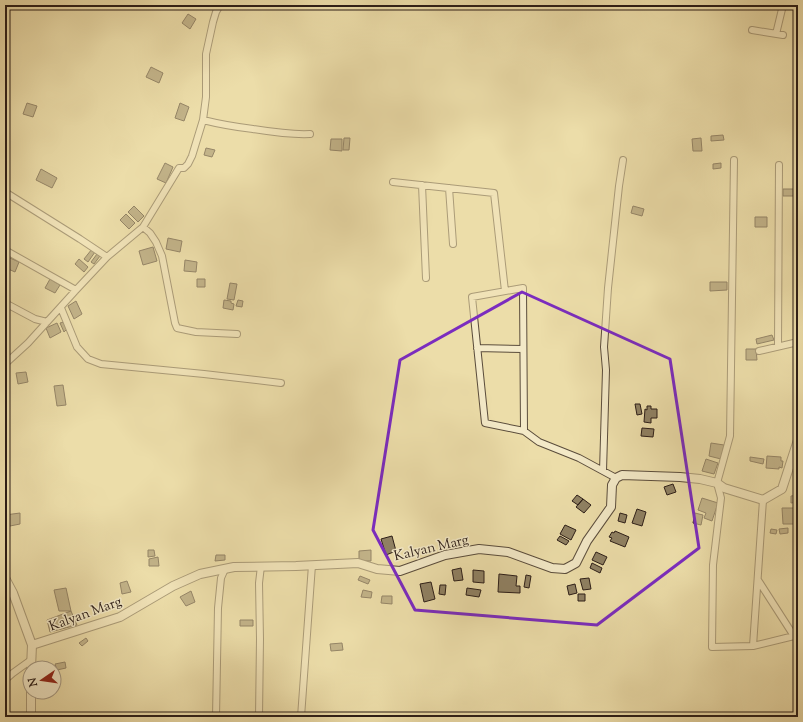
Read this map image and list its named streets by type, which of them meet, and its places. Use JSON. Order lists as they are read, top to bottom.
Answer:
{
  "streets": {
    "street": ["Kalyan Marg"]
  },
  "north": "left"
}
